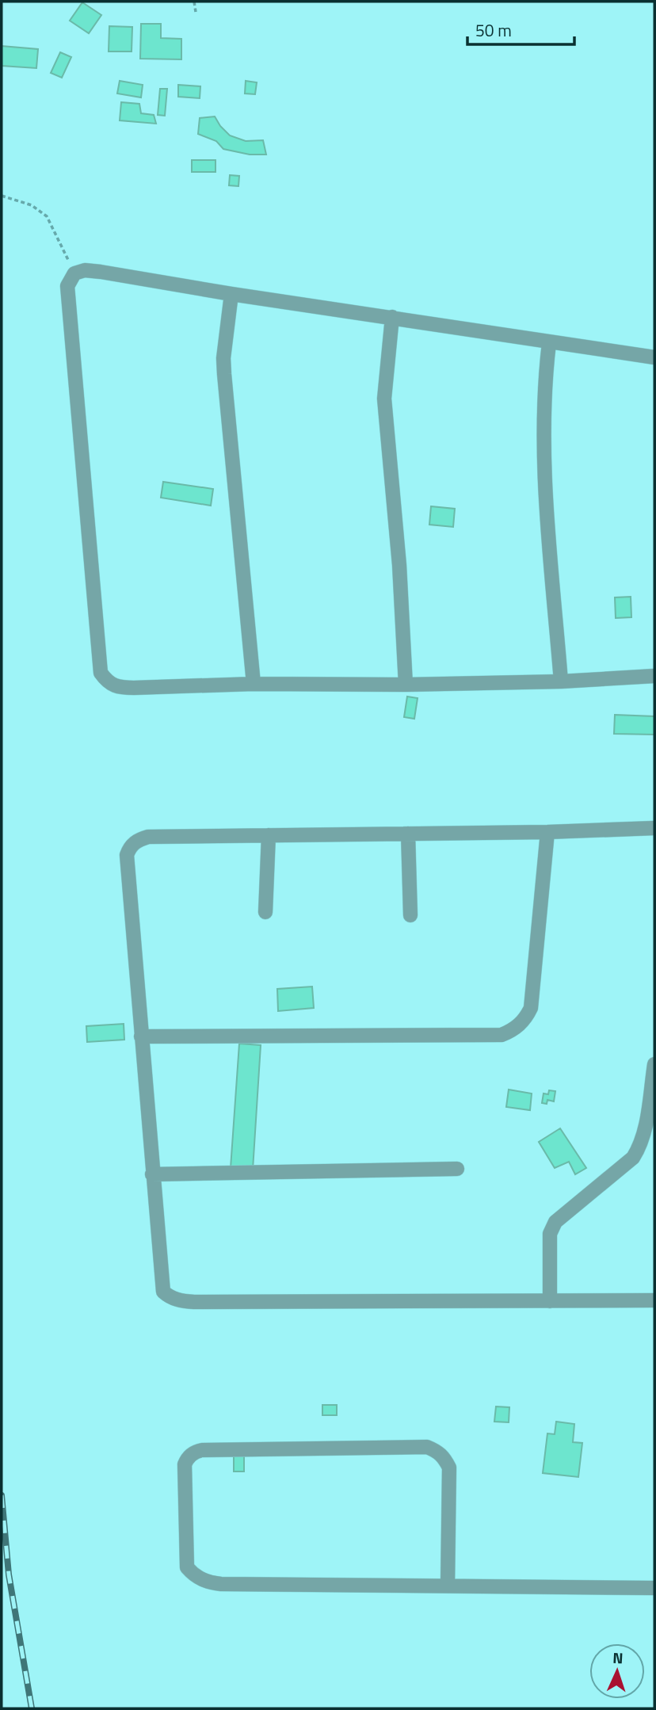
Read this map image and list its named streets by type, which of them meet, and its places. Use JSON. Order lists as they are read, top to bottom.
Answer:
{
  "scale_bar": "50 m",
  "north": "top"
}
